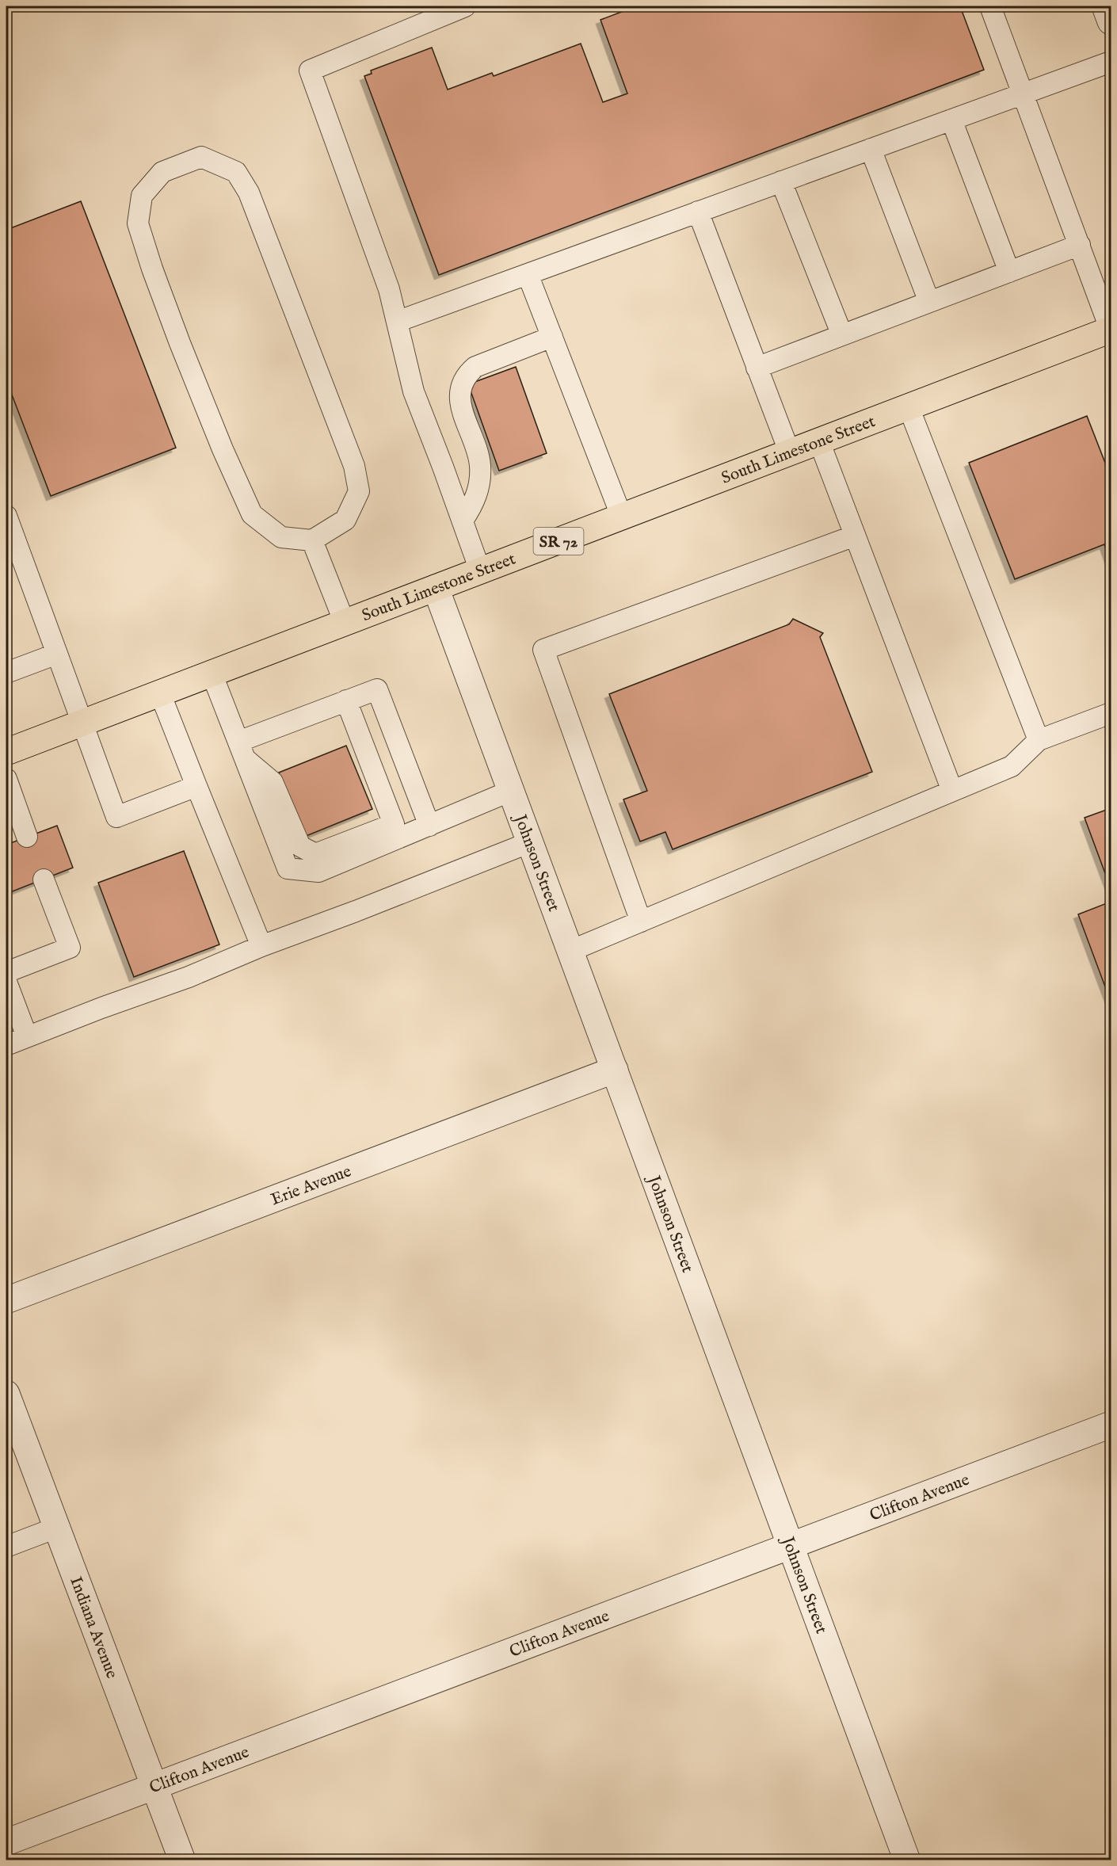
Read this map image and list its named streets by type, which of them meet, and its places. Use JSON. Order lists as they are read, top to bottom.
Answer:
{
  "streets": {
    "main road": ["South Limestone Street", "SR 72"],
    "street": [
      "Johnson Street",
      "Erie Avenue",
      "Clifton Avenue",
      "Indiana Avenue"
    ]
  },
  "crossings": [
    ["South Limestone Street", "Johnson Street"],
    ["Johnson Street", "Erie Avenue"],
    ["Johnson Street", "Clifton Avenue"],
    ["Clifton Avenue", "Indiana Avenue"]
  ]
}
